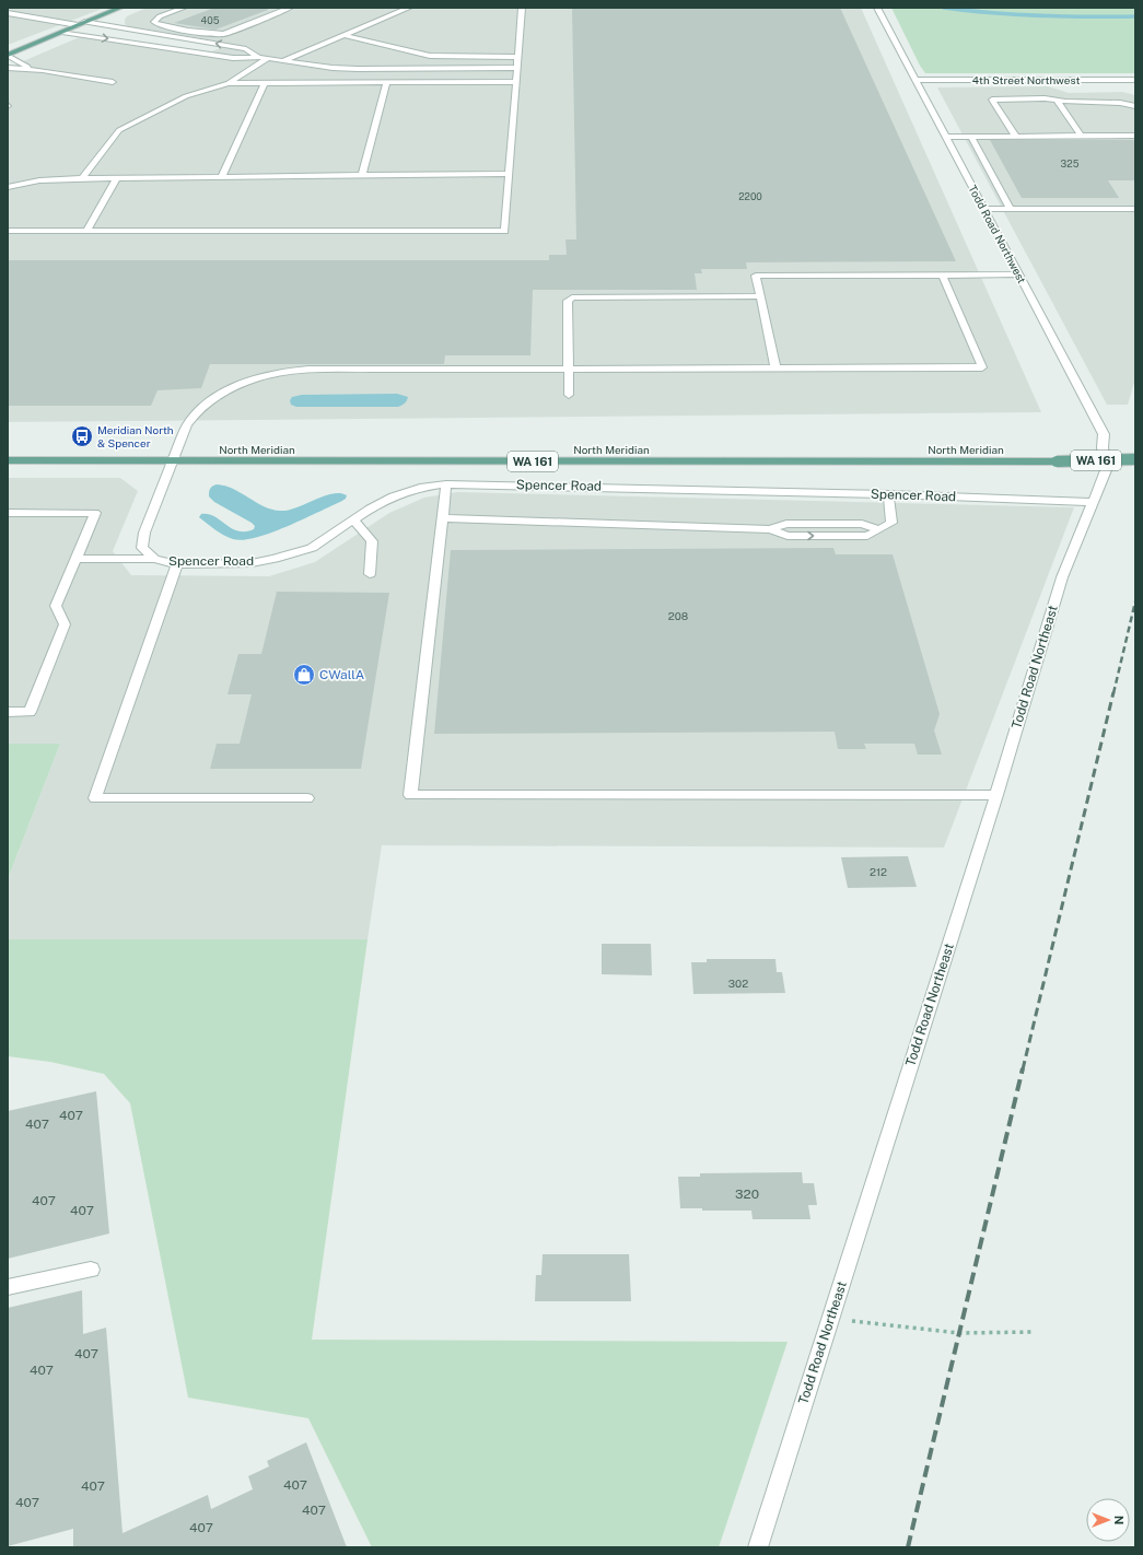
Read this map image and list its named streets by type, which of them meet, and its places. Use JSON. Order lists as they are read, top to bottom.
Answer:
{
  "streets": {
    "main road": ["North Meridian", "WA 161"],
    "street": [
      "4th Street Northwest",
      "Todd Road Northwest",
      "Spencer Road",
      "Todd Road Northeast"
    ]
  },
  "crossings": [
    ["4th Street Northwest", "Todd Road Northwest"],
    ["Todd Road Northwest", "Todd Road Northeast"],
    ["North Meridian", "Spencer Road"],
    ["Spencer Road", "Todd Road Northeast"]
  ],
  "places": {
    "bus stop": ["Meridian North & Spencer"],
    "shop": ["CWallA"]
  },
  "house_numbers": [
    "405",
    "325",
    "2200",
    "208",
    "212",
    "302",
    "407",
    "407",
    "320",
    "407",
    "407",
    "407",
    "407",
    "407",
    "407",
    "407",
    "407",
    "407"
  ],
  "north": "right"
}
